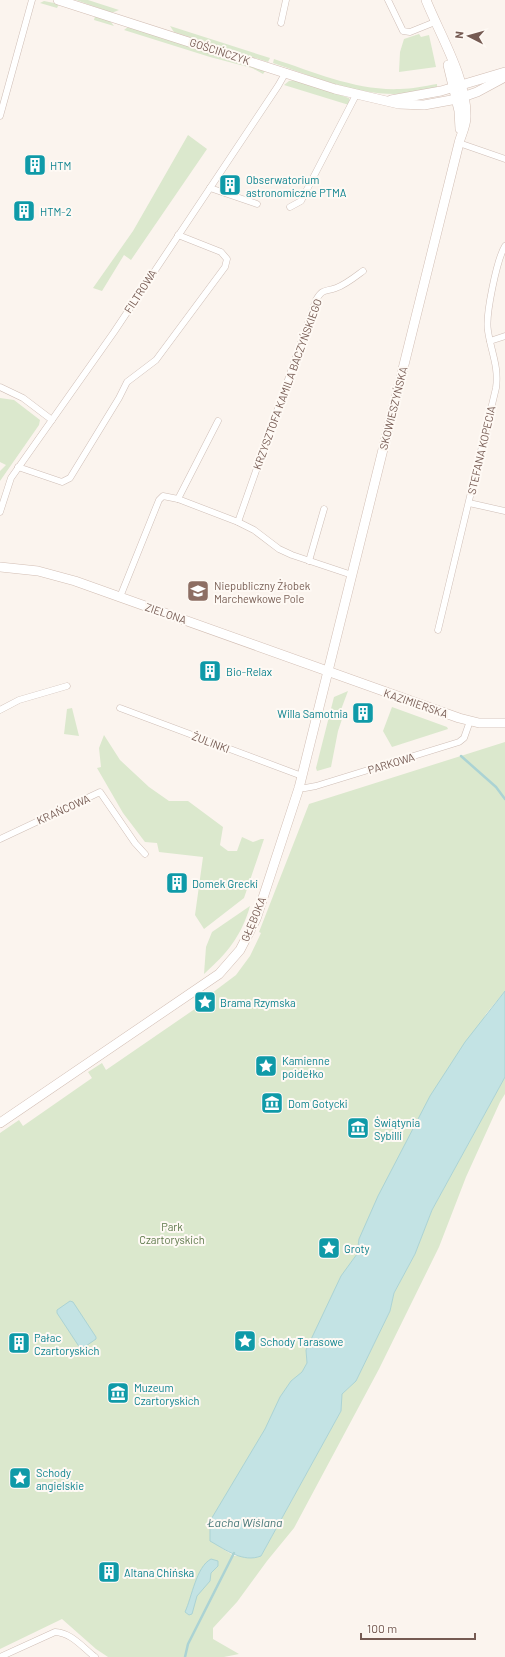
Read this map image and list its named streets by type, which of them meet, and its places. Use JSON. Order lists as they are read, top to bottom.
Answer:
{
  "streets": {
    "street": [
      "GOŚCIŃCZYK",
      "FILTROWA",
      "KRZYSZTOFA KAMILA BACZYŃSKIEGO",
      "SKOWIESZYŃSKA",
      "STEFANA KOPECIA",
      "ZIELONA",
      "KAZIMIERSKA",
      "ŻULINKI",
      "PARKOWA",
      "KRAŃCOWA",
      "GŁĘBOKA"
    ]
  },
  "crossings": [
    ["GOŚCIŃCZYK", "FILTROWA"],
    ["GOŚCIŃCZYK", "SKOWIESZYŃSKA"],
    ["SKOWIESZYŃSKA", "ZIELONA"],
    ["SKOWIESZYŃSKA", "KAZIMIERSKA"],
    ["SKOWIESZYŃSKA", "GŁĘBOKA"],
    ["ZIELONA", "KAZIMIERSKA"],
    ["ZIELONA", "GŁĘBOKA"],
    ["KAZIMIERSKA", "PARKOWA"],
    ["KAZIMIERSKA", "GŁĘBOKA"],
    ["ŻULINKI", "GŁĘBOKA"],
    ["PARKOWA", "GŁĘBOKA"]
  ],
  "water": ["Łacha Wiślana"],
  "parks": ["Park Czartoryskich"],
  "places": {
    "building": [
      "HTM",
      "Obserwatorium astronomiczne PTMA",
      "HTM-2",
      "Bio-Relax",
      "Willa Samotnia",
      "Domek Grecki",
      "Pałac Czartoryskich",
      "Altana Chińska"
    ],
    "school or university": ["Niepubliczny Żłobek Marchewkowe Pole"],
    "place": [
      "Brama Rzymska",
      "Kamienne poidełko",
      "Groty",
      "Schody Tarasowe",
      "Schody angielskie"
    ],
    "museum": ["Dom Gotycki", "Świątynia Sybilli", "Muzeum Czartoryskich"]
  },
  "scale_bar": "100 m",
  "north": "left"
}
